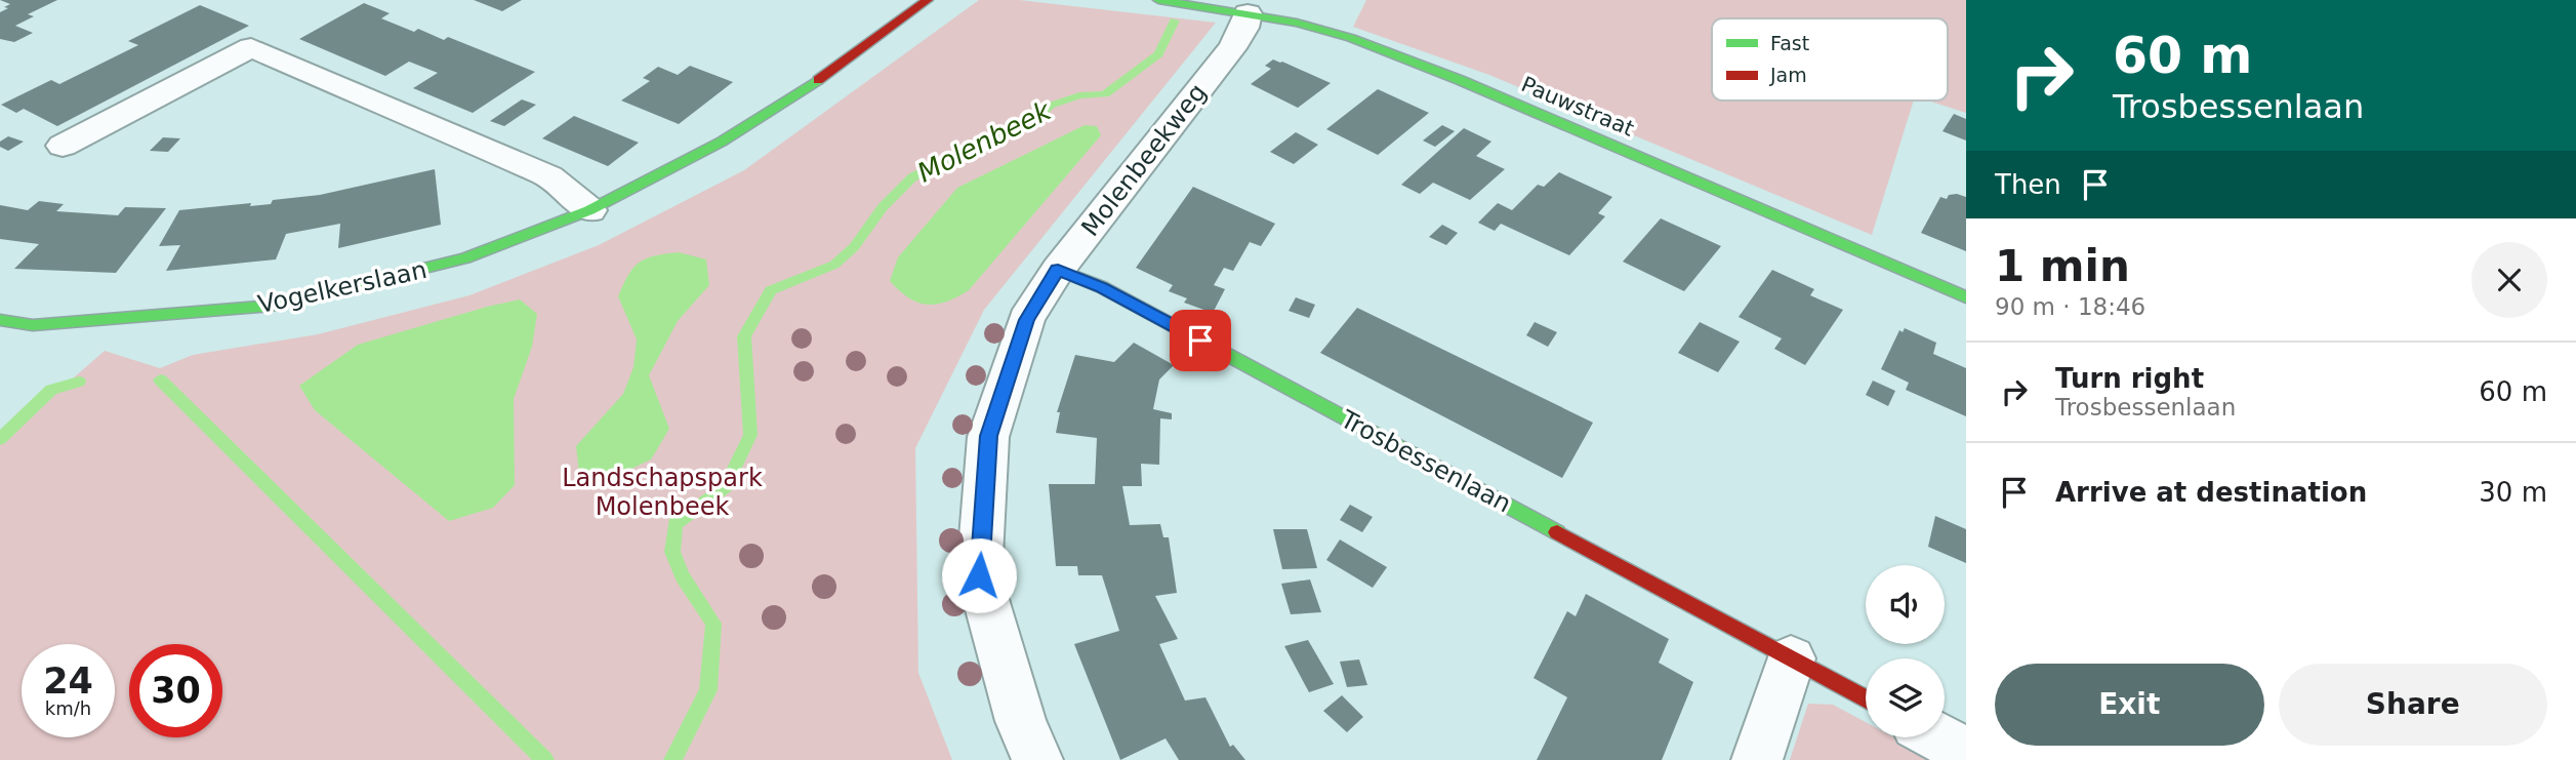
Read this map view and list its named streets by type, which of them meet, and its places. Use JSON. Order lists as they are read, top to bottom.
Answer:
{
  "streets": {
    "street": [
      "Pauwstraat",
      "Molenbeekweg",
      "Vogelkerslaan",
      "Trosbessenlaan"
    ]
  },
  "crossings": [
    ["Pauwstraat", "Molenbeekweg"],
    ["Molenbeekweg", "Trosbessenlaan"]
  ],
  "water": ["Molenbeek"],
  "parks": ["Landschapspark Molenbeek"],
  "legend": ["Fast", "Jam"],
  "page": {
    "turn": ["60 m", "Trosbessenlaan"],
    "then": "Then",
    "heading": ["1 min", "90 m · 18:46"],
    "list": [
      {
        "name": "Turn right",
        "note": "Trosbessenlaan",
        "value": "60 m"
      },
      {
        "name": "Arrive at destination",
        "value": "30 m"
      }
    ],
    "speed": "24 km/h",
    "limit": "30",
    "buttons": ["Exit", "Share"]
  }
}
